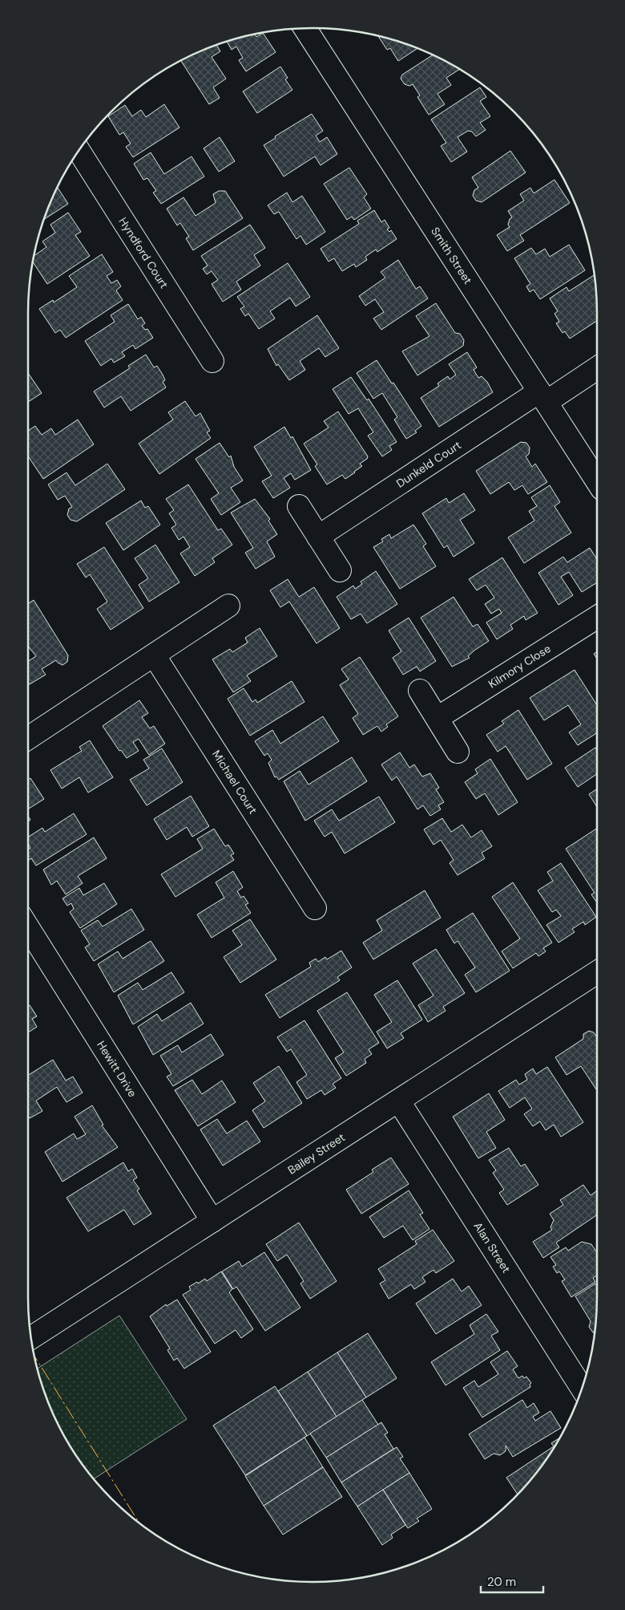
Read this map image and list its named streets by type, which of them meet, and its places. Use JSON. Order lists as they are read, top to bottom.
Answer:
{
  "streets": {
    "street": [
      "Hyndford Court",
      "Smith Street",
      "Dunkeld Court",
      "Kilmory Close",
      "Michael Court",
      "Hewitt Drive",
      "Bailey Street",
      "Alan Street"
    ]
  },
  "crossings": [
    ["Smith Street", "Dunkeld Court"],
    ["Hewitt Drive", "Bailey Street"],
    ["Bailey Street", "Alan Street"]
  ],
  "scale_bar": "20 m"
}
